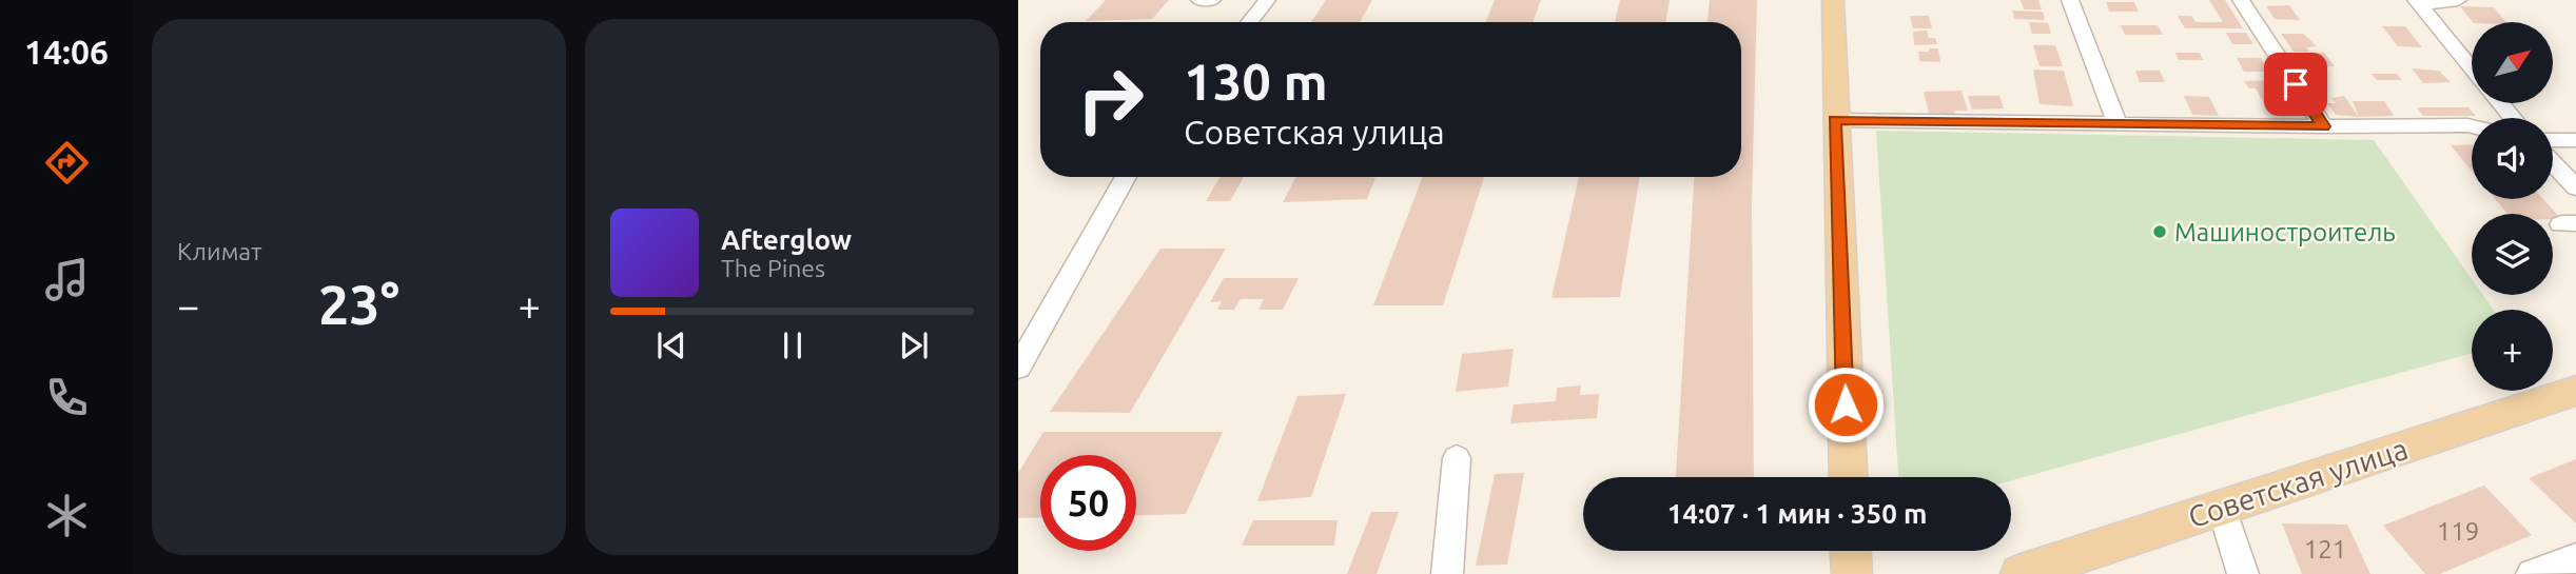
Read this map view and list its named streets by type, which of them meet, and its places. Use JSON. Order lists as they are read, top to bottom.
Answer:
{
  "streets": {
    "main road": ["Советская улица"]
  },
  "places": ["Машиностроитель"],
  "house_numbers": ["119", "121"],
  "north": "top right",
  "page": {
    "tabs": "14:06",
    "tile": "Климат",
    "map_buttons": "+",
    "turn": ["130 m", "Советская улица"],
    "song": ["Afterglow", "The Pines"],
    "heat": ["−", "23°", "+"],
    "limit": "50",
    "trip": "14:07 · 1 мин · 350 m"
  }
}
